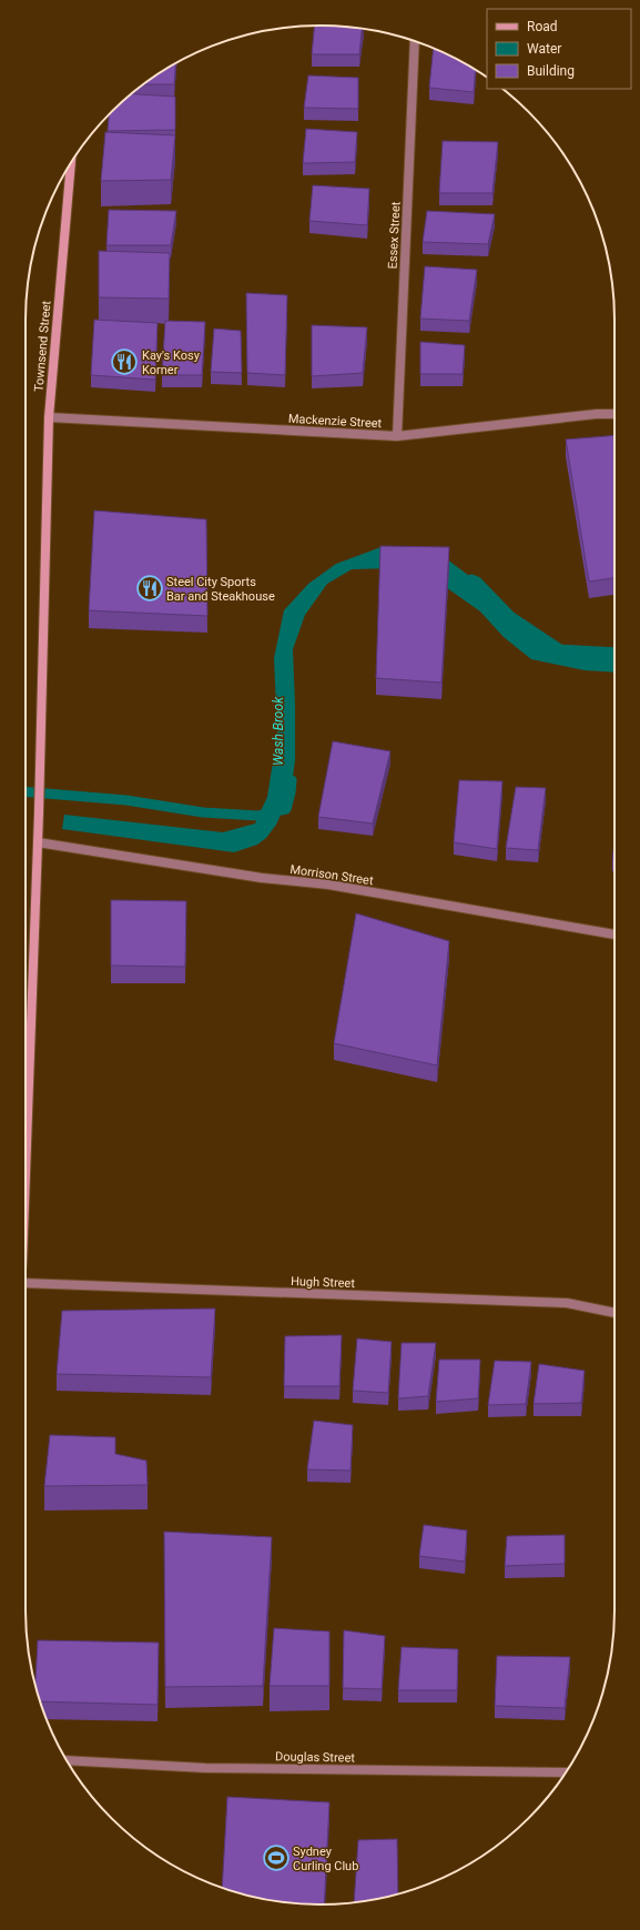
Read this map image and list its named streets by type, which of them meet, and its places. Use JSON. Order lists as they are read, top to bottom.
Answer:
{
  "streets": {
    "main road": ["Townsend Street"],
    "street": [
      "Essex Street",
      "Mackenzie Street",
      "Morrison Street",
      "Hugh Street",
      "Douglas Street"
    ]
  },
  "crossings": [
    ["Essex Street", "Mackenzie Street"],
    ["Townsend Street", "Mackenzie Street"],
    ["Townsend Street", "Morrison Street"]
  ],
  "water": ["Wash Brook"],
  "places": {
    "restaurant": ["Kay's Kosy Korner", "Steel City Sports Bar and Steakhouse"],
    "sports": ["Sydney Curling Club"]
  },
  "legend": ["Road", "Water", "Building"]
}
